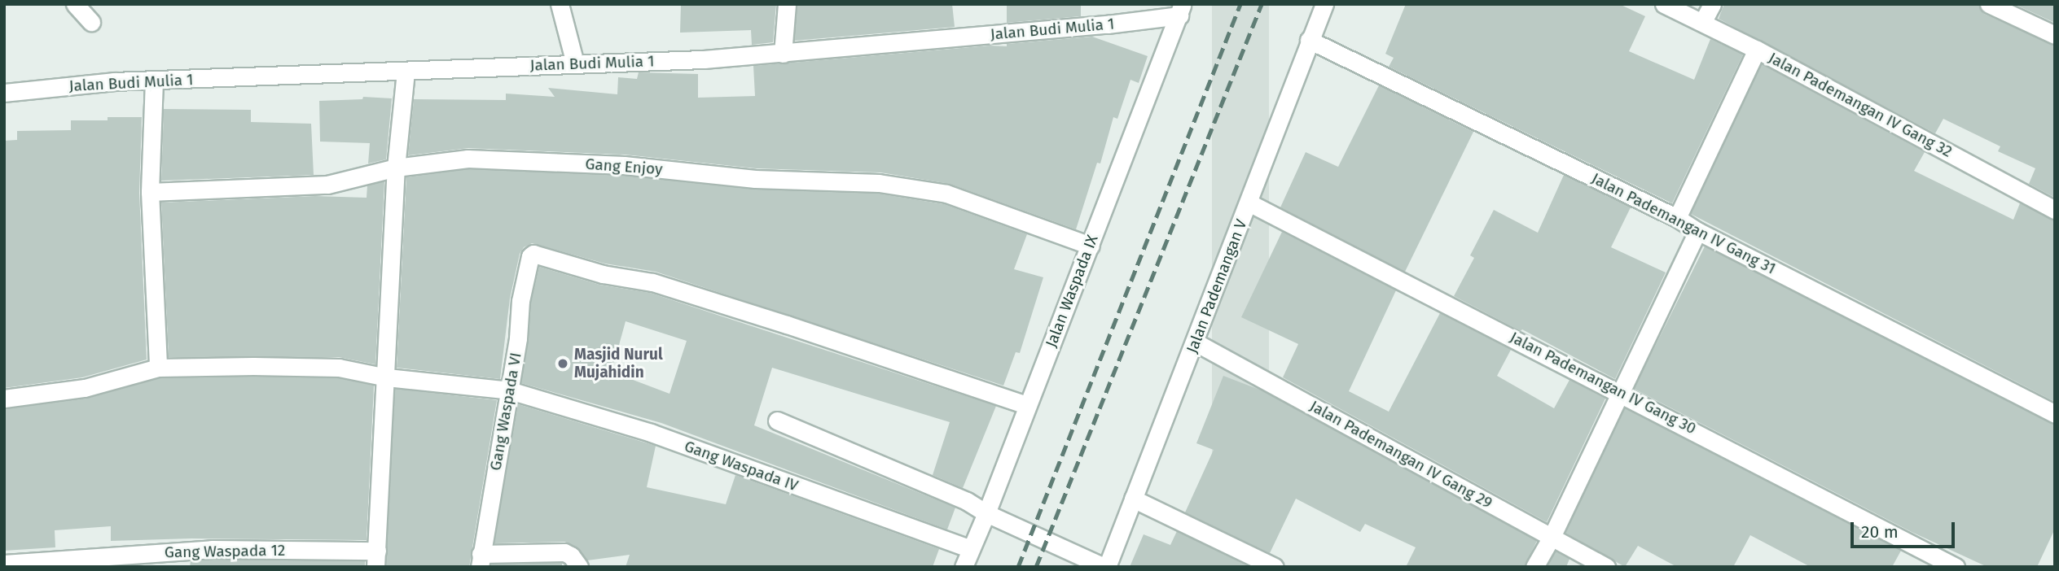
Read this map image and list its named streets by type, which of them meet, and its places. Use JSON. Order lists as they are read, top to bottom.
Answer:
{
  "streets": {
    "street": [
      "Jalan Budi Mulia 1",
      "Jalan Pademangan IV Gang 32",
      "Gang Enjoy",
      "Jalan Pademangan IV Gang 31",
      "Jalan Pademangan V",
      "Jalan Waspada IX",
      "Jalan Pademangan IV Gang 30",
      "Gang Waspada VI",
      "Jalan Pademangan IV Gang 29",
      "Gang Waspada IV",
      "Gang Waspada 12"
    ]
  },
  "crossings": [
    ["Jalan Budi Mulia 1", "Jalan Waspada IX"],
    ["Gang Enjoy", "Jalan Waspada IX"],
    ["Jalan Pademangan IV Gang 31", "Jalan Pademangan V"],
    ["Jalan Pademangan V", "Jalan Pademangan IV Gang 30"],
    ["Jalan Pademangan V", "Jalan Pademangan IV Gang 29"],
    ["Jalan Waspada IX", "Gang Waspada VI"],
    ["Jalan Waspada IX", "Gang Waspada IV"],
    ["Gang Waspada VI", "Gang Waspada IV"]
  ],
  "places": ["Masjid Nurul Mujahidin"],
  "scale_bar": "20 m"
}
